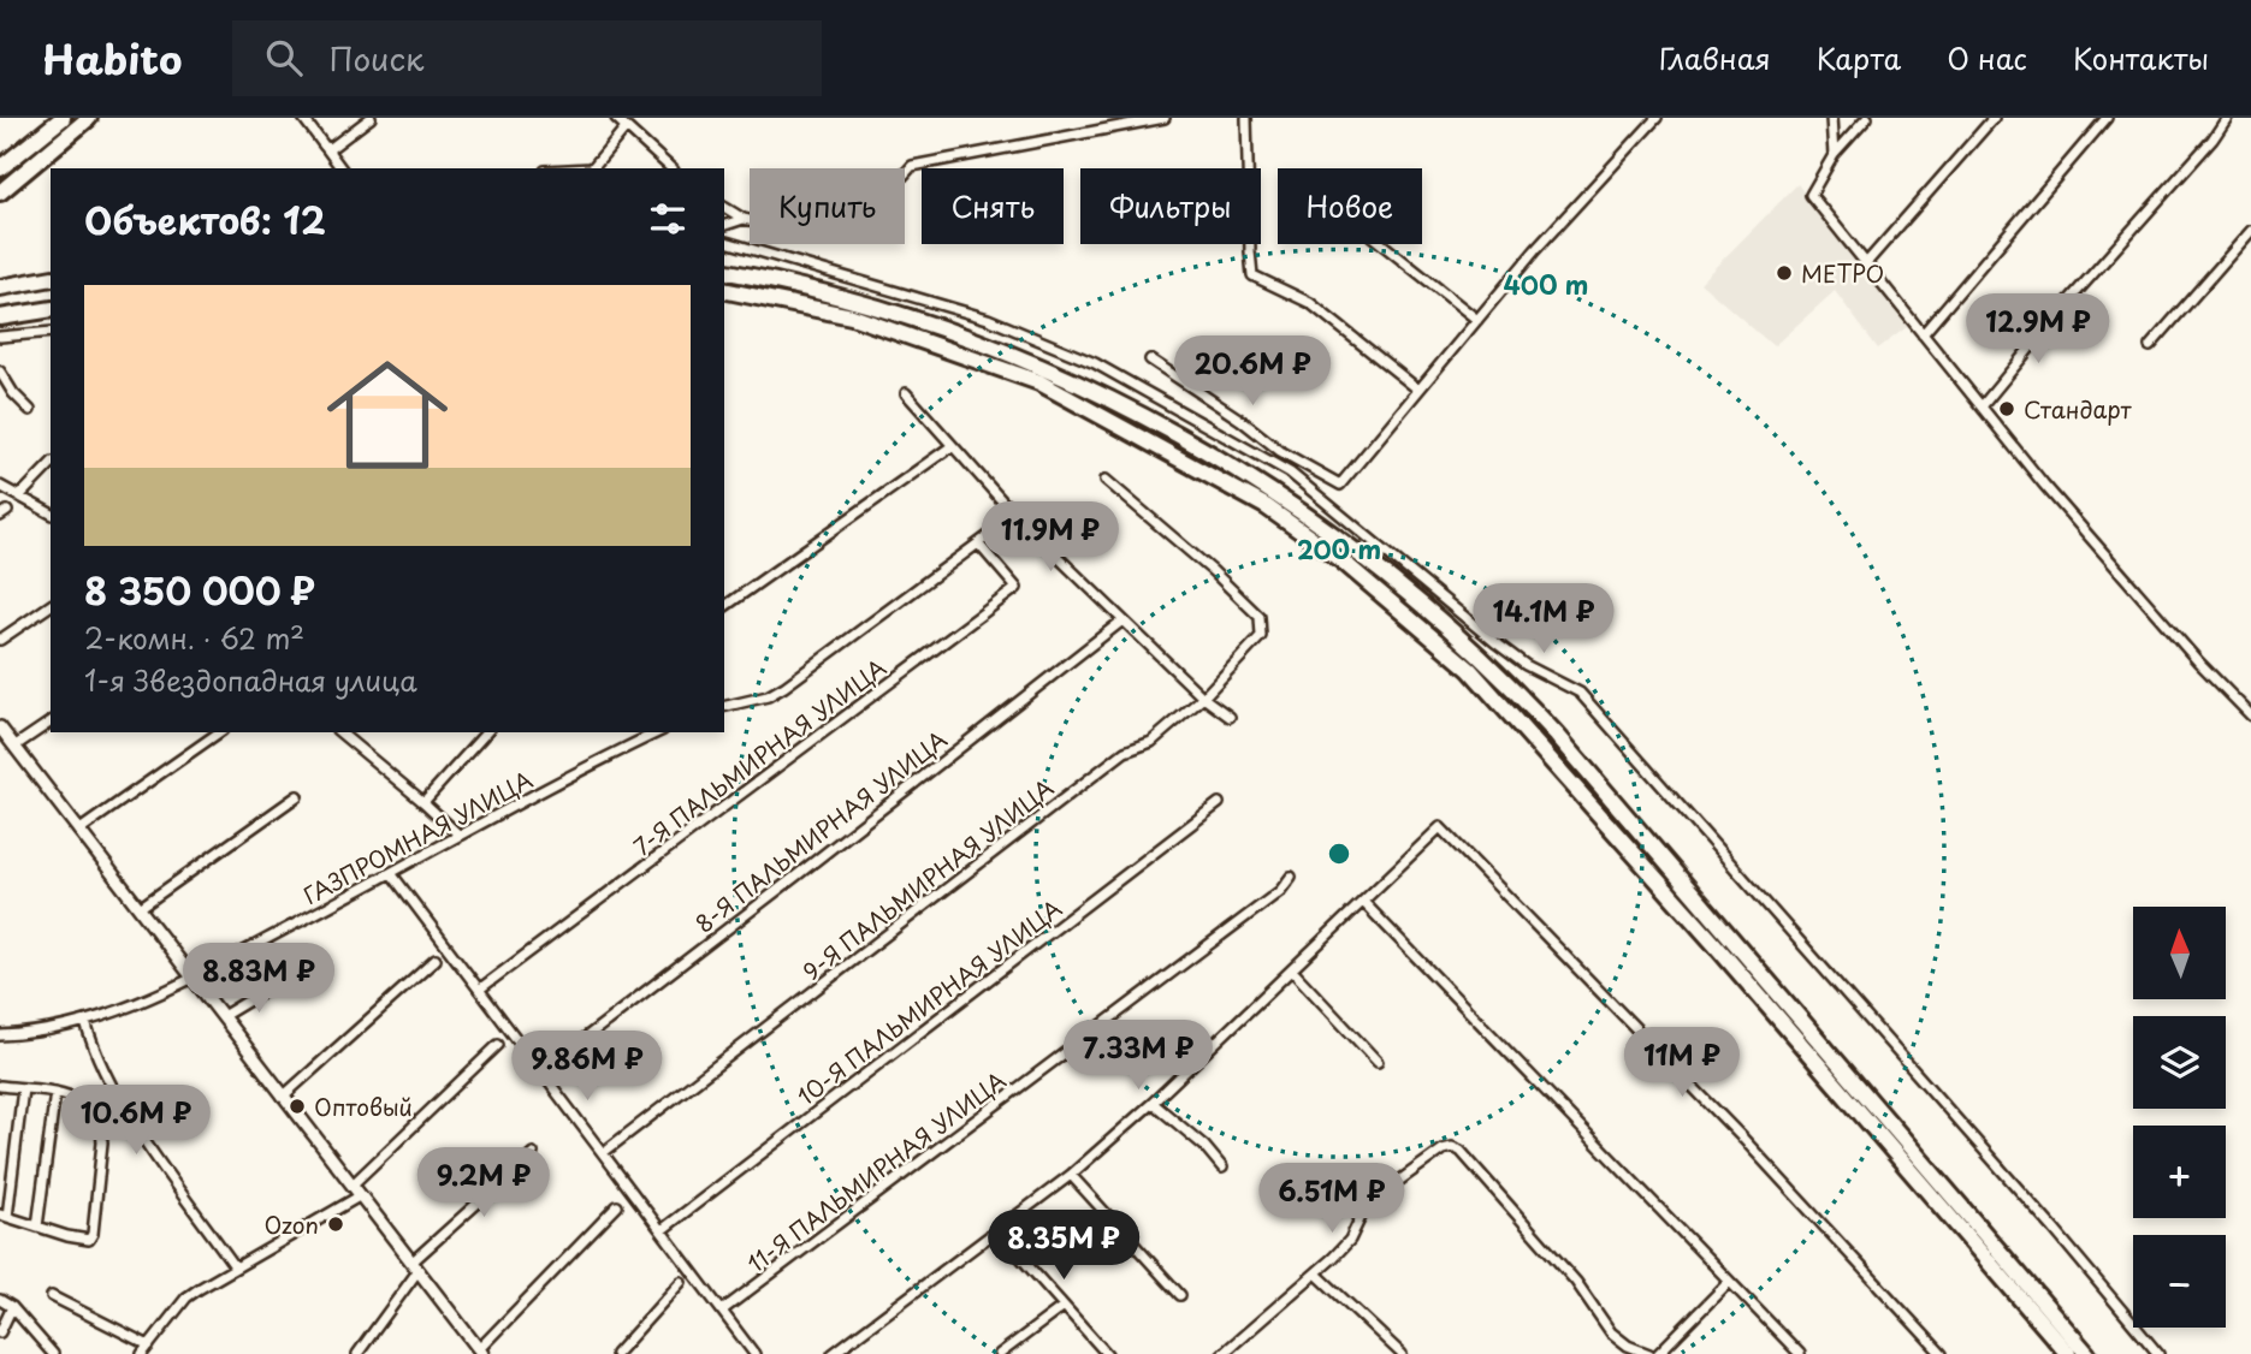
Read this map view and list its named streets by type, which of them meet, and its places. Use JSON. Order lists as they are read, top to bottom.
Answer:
{
  "streets": {
    "street": [
      "7-Я ПАЛЬМИРНАЯ УЛИЦА",
      "8-Я ПАЛЬМИРНАЯ УЛИЦА",
      "ГАЗПРОМНАЯ УЛИЦА",
      "9-Я ПАЛЬМИРНАЯ УЛИЦА",
      "10-Я ПАЛЬМИРНАЯ УЛИЦА",
      "11-Я ПАЛЬМИРНАЯ УЛИЦА"
    ]
  },
  "places": [
    "МЕТРО",
    "Стандарт",
    "Оптовый",
    "Ozon"
  ],
  "north": "top",
  "page": {
    "header": "Habito",
    "search": "Поиск",
    "nav": [
      "Главная",
      "Карта",
      "О нас",
      "Контакты"
    ],
    "chip": [
      "Купить",
      "Снять",
      "Фильтры",
      "Новое"
    ],
    "heading": "Объектов: 12",
    "list": [
      {
        "name": "8 350 000 ₽",
        "note": "2-комн. · 62 m² · 1-я Звездопадная улица"
      }
    ],
    "price": [
      "12.9M ₽",
      "20.6M ₽",
      "11.9M ₽",
      "14.1M ₽",
      "8.83M ₽",
      "7.33M ₽",
      "11M ₽",
      "9.86M ₽",
      "10.6M ₽",
      "9.2M ₽",
      "6.51M ₽",
      "8.35M ₽"
    ],
    "map_buttons": ["+", "−"]
  },
  "rings": ["400 m", "200 m"]
}
